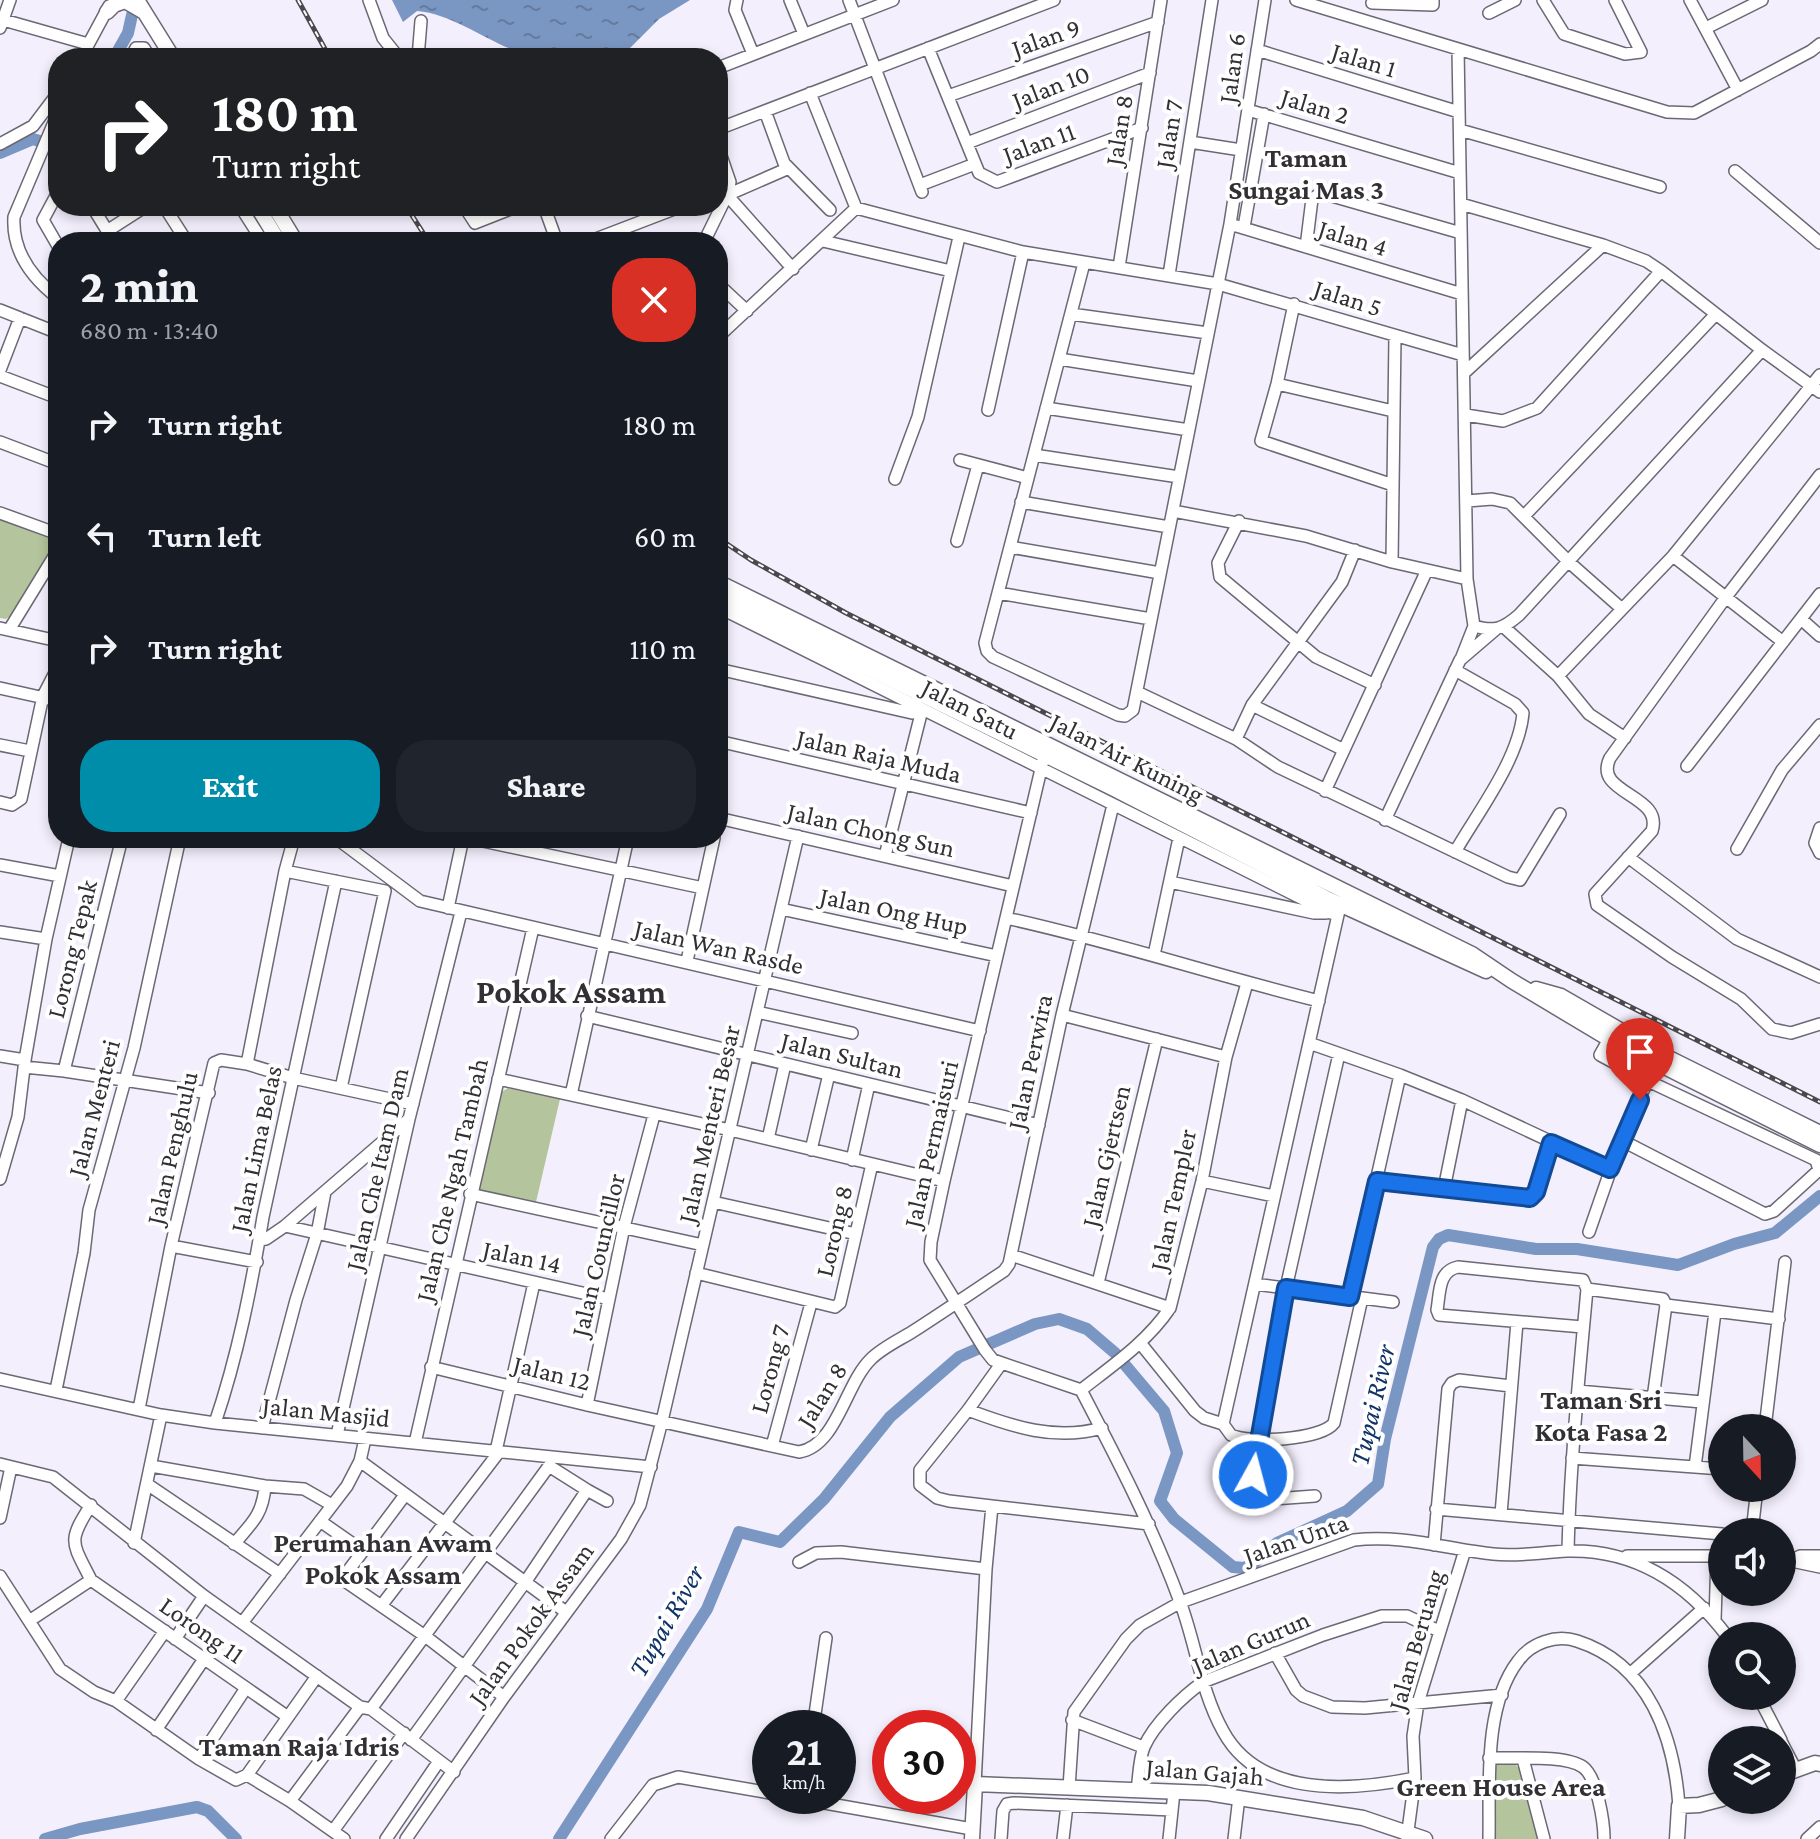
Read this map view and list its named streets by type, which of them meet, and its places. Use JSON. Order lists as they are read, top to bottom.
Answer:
{
  "streets": {
    "main road": ["Jalan Air Kuning", "Jalan Gajah"],
    "street": [
      "Jalan 9",
      "Jalan 1",
      "Jalan 6",
      "Jalan 10",
      "Jalan 2",
      "Jalan 8",
      "Jalan 7",
      "Jalan 11",
      "Jalan 4",
      "Jalan 5",
      "Jalan Satu",
      "Jalan Raja Muda",
      "Jalan Chong Sun",
      "Jalan Ong Hup",
      "Jalan Wan Rasde",
      "Lorong Tepak",
      "Jalan Sultan",
      "Jalan Perwira",
      "Jalan Menteri",
      "Jalan Menteri Besar",
      "Jalan Permaisuri",
      "Jalan Penghulu",
      "Jalan Lima Belas",
      "Jalan Gjertsen",
      "Jalan Che Itam Dam",
      "Jalan Che Ngah Tambah",
      "Jalan Templer",
      "Lorong 8",
      "Jalan Councillor",
      "Jalan 14",
      "Lorong 7",
      "Jalan 12",
      "Jalan Masjid",
      "Jalan Unta",
      "Jalan Pokok Assam",
      "Lorong 11",
      "Jalan Beruang",
      "Jalan Gurun"
    ]
  },
  "crossings": [
    ["Jalan 9", "Jalan 8"],
    ["Jalan 1", "Jalan 6"],
    ["Jalan 6", "Jalan 2"],
    ["Jalan 6", "Jalan 4"],
    ["Jalan 6", "Jalan 5"],
    ["Jalan 10", "Jalan 8"],
    ["Jalan 8", "Jalan 11"],
    ["Jalan 8", "Jalan 5"],
    ["Jalan 8", "Jalan Perwira"],
    ["Jalan 8", "Jalan Menteri Besar"],
    ["Jalan 8", "Jalan Permaisuri"],
    ["Jalan 8", "Lorong 7"],
    ["Jalan 8", "Jalan 12"],
    ["Jalan 8", "Jalan Pokok Assam"],
    ["Jalan 7", "Jalan 5"],
    ["Jalan Satu", "Jalan Air Kuning"],
    ["Jalan Satu", "Jalan Perwira"],
    ["Jalan Satu", "Jalan Permaisuri"],
    ["Jalan Raja Muda", "Jalan Permaisuri"],
    ["Jalan Air Kuning", "Jalan Permaisuri"],
    ["Jalan Chong Sun", "Jalan Menteri Besar"],
    ["Jalan Chong Sun", "Jalan Permaisuri"],
    ["Jalan Ong Hup", "Jalan Menteri Besar"],
    ["Jalan Ong Hup", "Jalan Permaisuri"],
    ["Jalan Wan Rasde", "Jalan Menteri Besar"],
    ["Jalan Wan Rasde", "Jalan Permaisuri"],
    ["Jalan Wan Rasde", "Jalan Che Itam Dam"],
    ["Jalan Wan Rasde", "Jalan Che Ngah Tambah"],
    ["Jalan Sultan", "Jalan Perwira"],
    ["Jalan Sultan", "Jalan Menteri Besar"],
    ["Jalan Sultan", "Jalan Permaisuri"],
    ["Jalan Perwira", "Jalan Permaisuri"],
    ["Jalan Menteri", "Jalan Masjid"],
    ["Jalan Menteri Besar", "Lorong 8"],
    ["Jalan Menteri Besar", "Jalan 12"],
    ["Jalan Menteri Besar", "Jalan Pokok Assam"],
    ["Jalan Permaisuri", "Jalan Templer"],
    ["Jalan Penghulu", "Jalan Masjid"],
    ["Jalan Lima Belas", "Jalan Masjid"],
    ["Jalan Che Itam Dam", "Jalan 14"],
    ["Jalan Che Itam Dam", "Jalan Masjid"],
    ["Jalan Che Ngah Tambah", "Jalan 14"],
    ["Jalan Che Ngah Tambah", "Jalan 12"],
    ["Jalan Che Ngah Tambah", "Jalan Masjid"],
    ["Lorong 8", "Lorong 7"],
    ["Jalan Councillor", "Jalan 14"],
    ["Jalan Councillor", "Jalan 12"],
    ["Jalan 12", "Jalan Pokok Assam"],
    ["Jalan Masjid", "Jalan Pokok Assam"],
    ["Jalan Unta", "Jalan Beruang"],
    ["Jalan Unta", "Jalan Gajah"],
    ["Jalan Beruang", "Jalan Gurun"],
    ["Jalan Beruang", "Jalan Gajah"],
    ["Jalan Gurun", "Jalan Gajah"]
  ],
  "districts": [
    "Taman Sungai Mas 3",
    "Pokok Assam",
    "Taman Sri Kota Fasa 2",
    "Perumahan Awam Pokok Assam",
    "Taman Raja Idris",
    "Green House Area"
  ],
  "water": ["Tupai River"],
  "north": "bottom",
  "page": {
    "turn": ["180 m", "Turn right"],
    "heading": ["2 min", "680 m · 13:40"],
    "list": [
      {
        "name": "Turn right",
        "value": "180 m"
      },
      {
        "name": "Turn left",
        "value": "60 m"
      },
      {
        "name": "Turn right",
        "value": "110 m"
      }
    ],
    "buttons": ["Exit", "Share"],
    "speed": "21 km/h",
    "limit": "30"
  }
}
